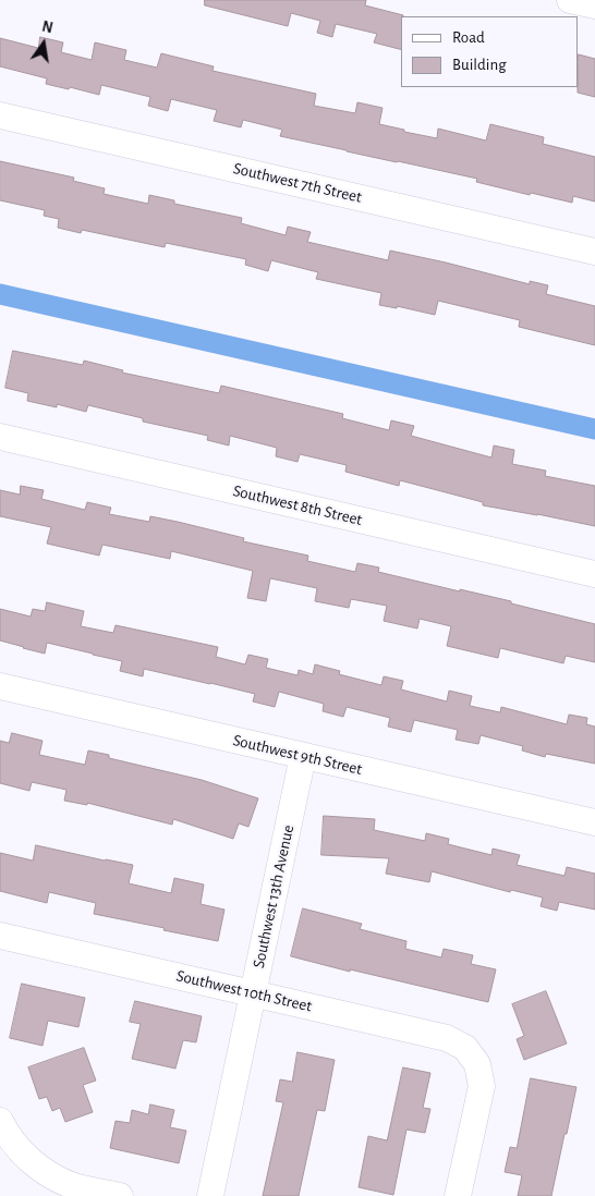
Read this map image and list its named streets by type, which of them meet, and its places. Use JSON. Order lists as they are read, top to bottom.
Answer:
{
  "streets": {
    "street": [
      "Southwest 7th Street",
      "Southwest 8th Street",
      "Southwest 9th Street",
      "Southwest 13th Avenue",
      "Southwest 10th Street"
    ]
  },
  "crossings": [
    ["Southwest 9th Street", "Southwest 13th Avenue"],
    ["Southwest 13th Avenue", "Southwest 10th Street"]
  ],
  "legend": ["Road", "Building"],
  "north": "top"
}
